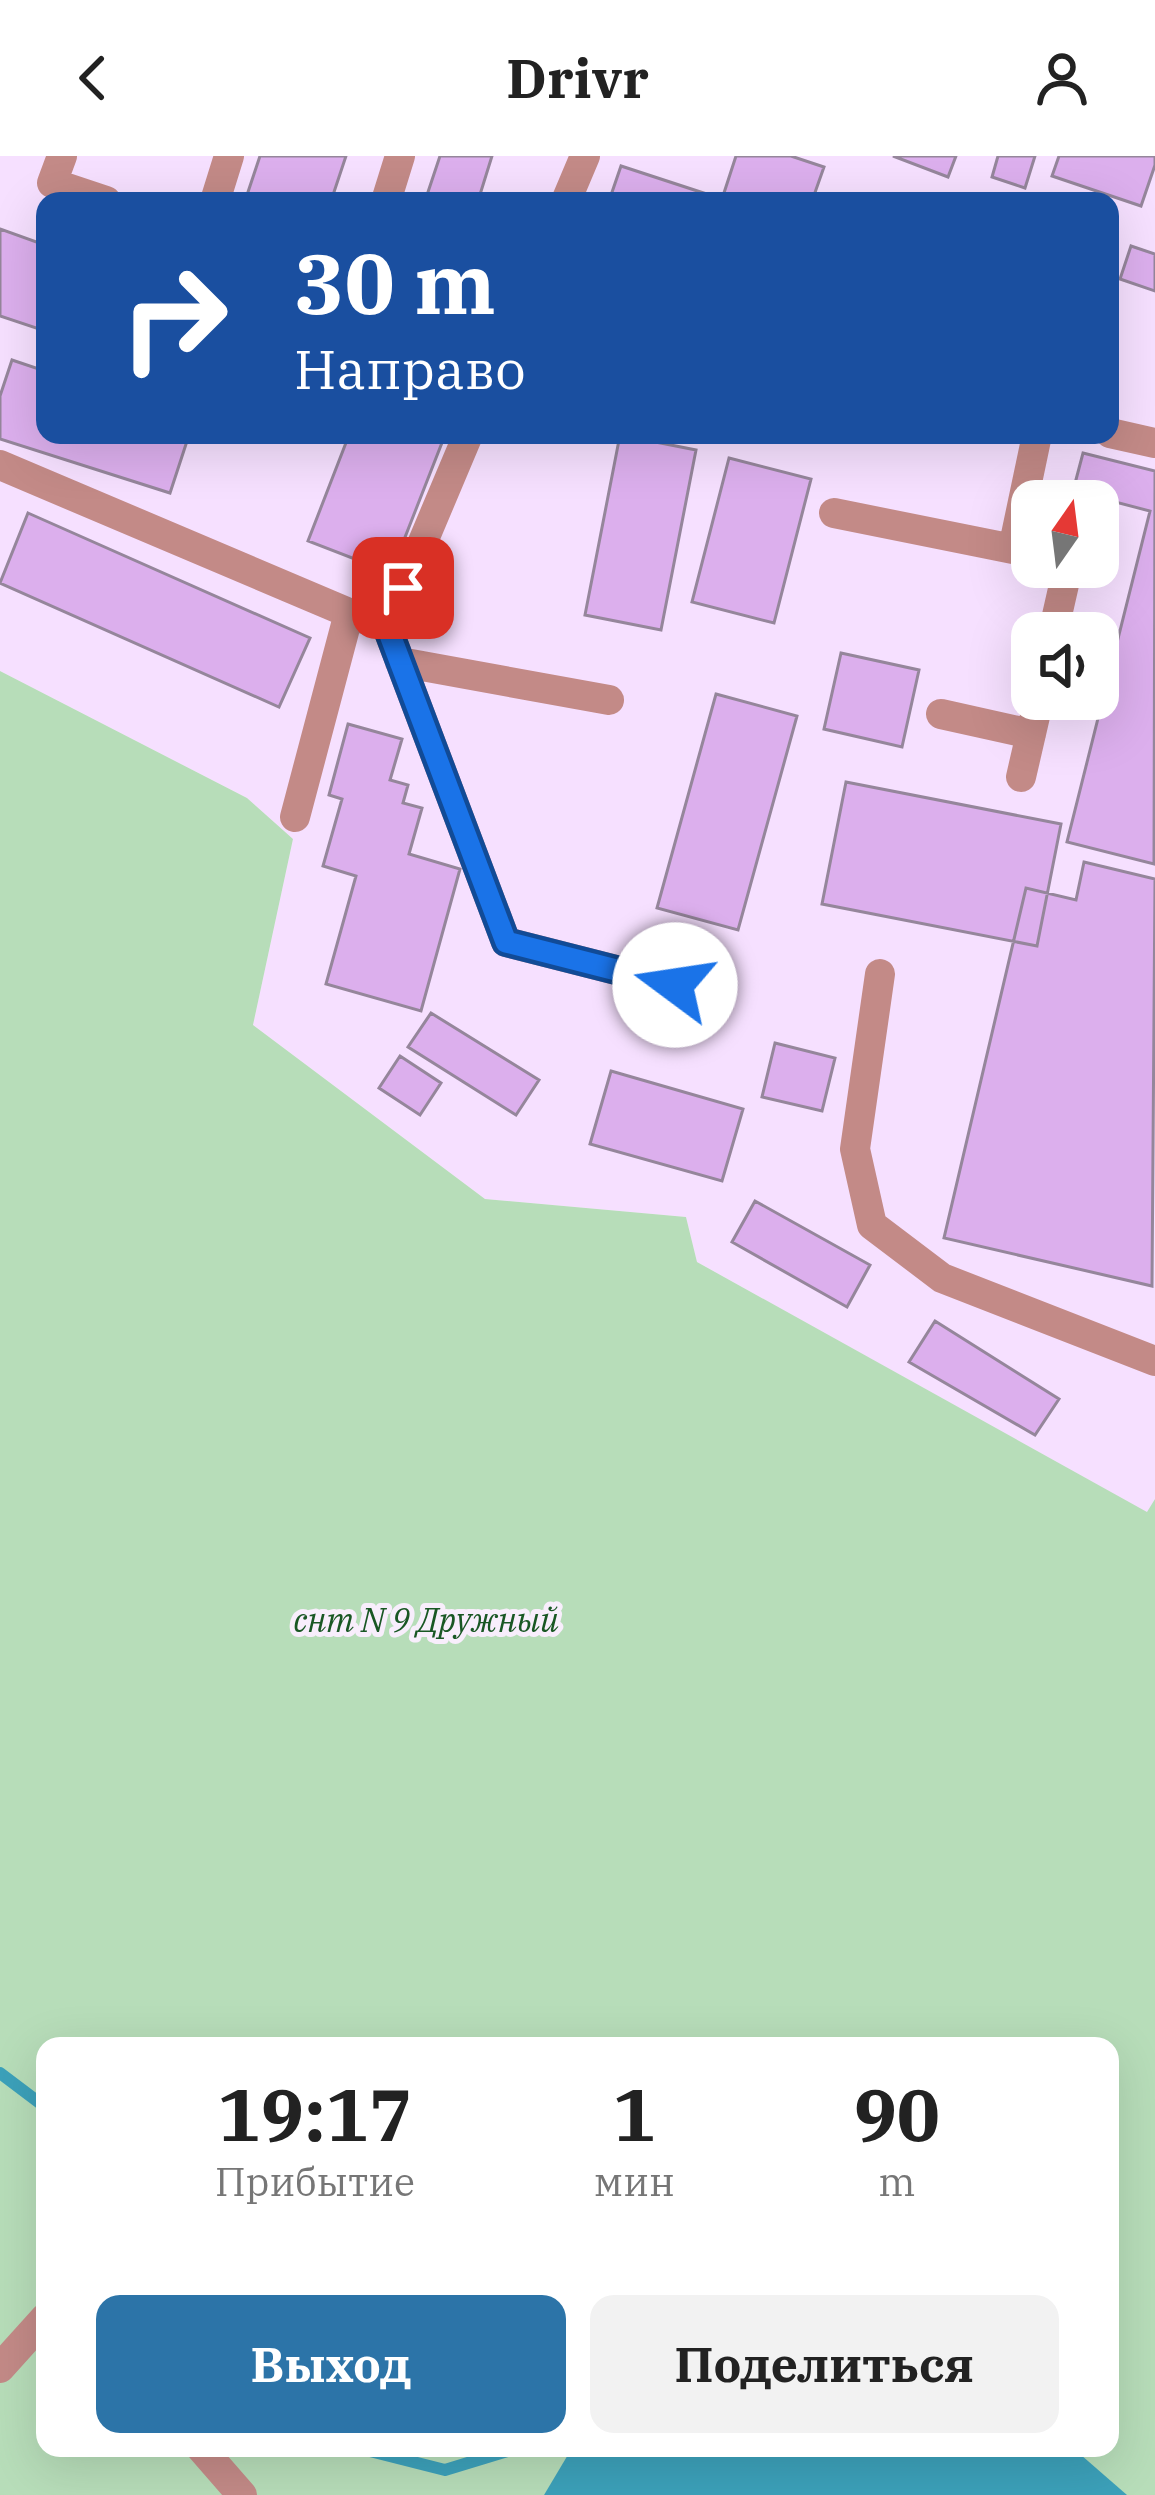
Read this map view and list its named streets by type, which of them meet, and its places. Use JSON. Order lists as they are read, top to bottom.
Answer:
{
  "parks": ["снт N 9 Дружный"],
  "north": "top",
  "page": {
    "header": "Drivr",
    "turn": ["30 m", "Направо"],
    "eta": [
      "19:17",
      "Прибытие",
      "1",
      "мин",
      "90",
      "m"
    ],
    "buttons": ["Выход", "Поделиться"]
  }
}
